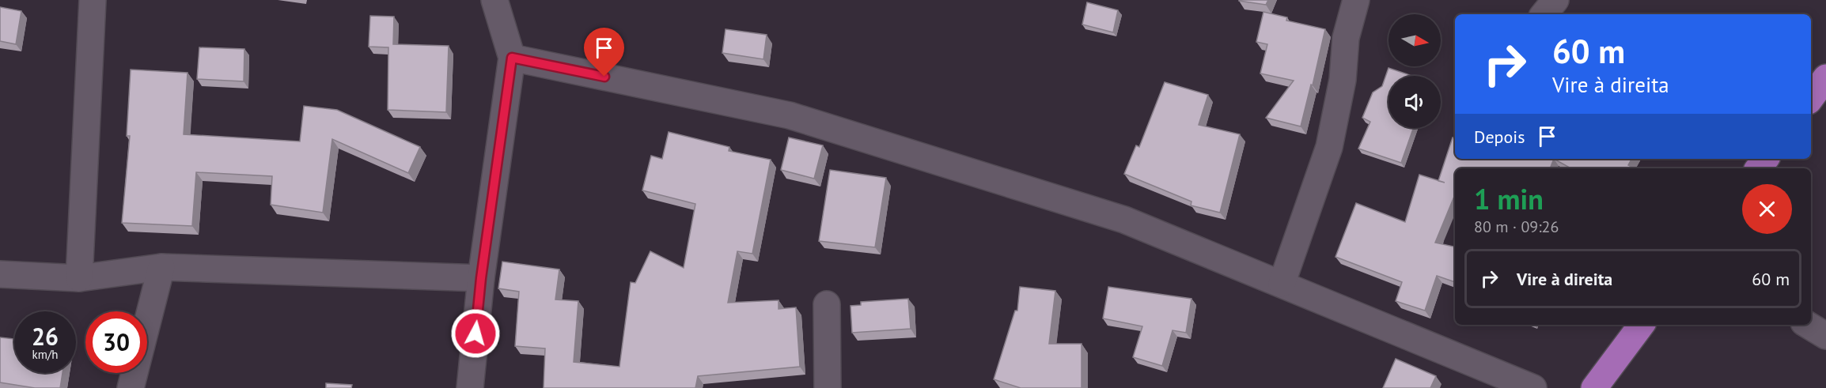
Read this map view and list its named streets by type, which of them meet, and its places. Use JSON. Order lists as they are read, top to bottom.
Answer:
{
  "north": "right",
  "page": {
    "turn": ["60 m", "Vire à direita"],
    "then": "Depois",
    "heading": ["1 min", "80 m · 09:26"],
    "list": [
      {
        "name": "Vire à direita",
        "value": "60 m"
      }
    ],
    "speed": "26 km/h",
    "limit": "30"
  }
}
